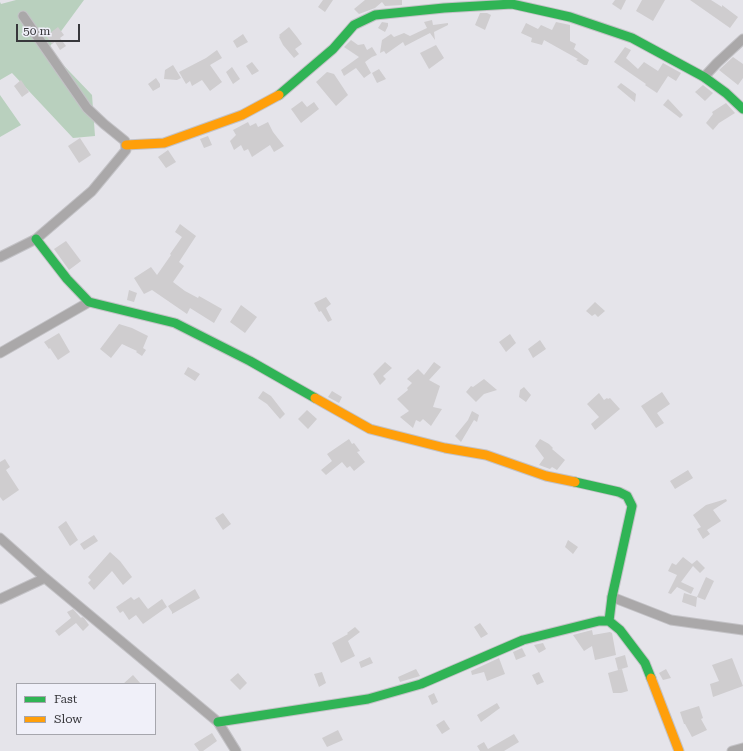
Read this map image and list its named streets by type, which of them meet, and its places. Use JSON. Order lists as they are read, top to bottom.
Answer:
{
  "legend": ["Fast", "Slow"],
  "scale_bar": "50 m"
}
